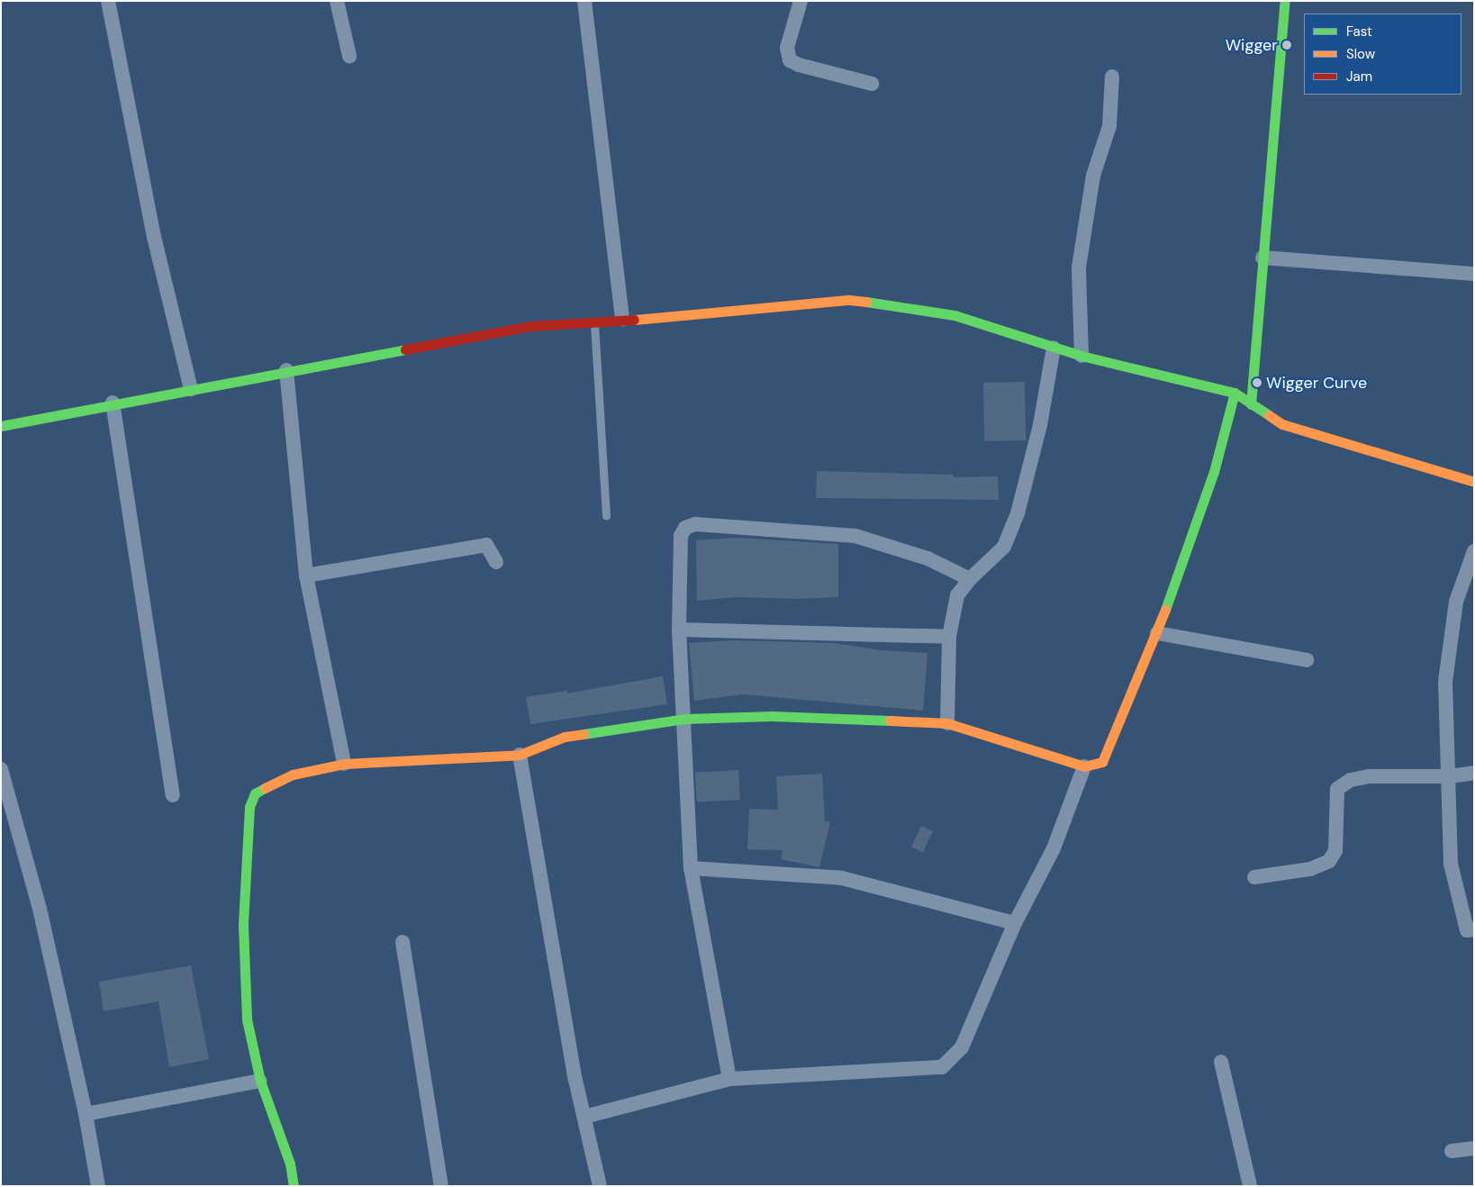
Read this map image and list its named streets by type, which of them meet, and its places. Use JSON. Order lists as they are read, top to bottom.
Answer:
{
  "places": ["Wigger", "Wigger Curve"],
  "legend": ["Fast", "Slow", "Jam"]
}
